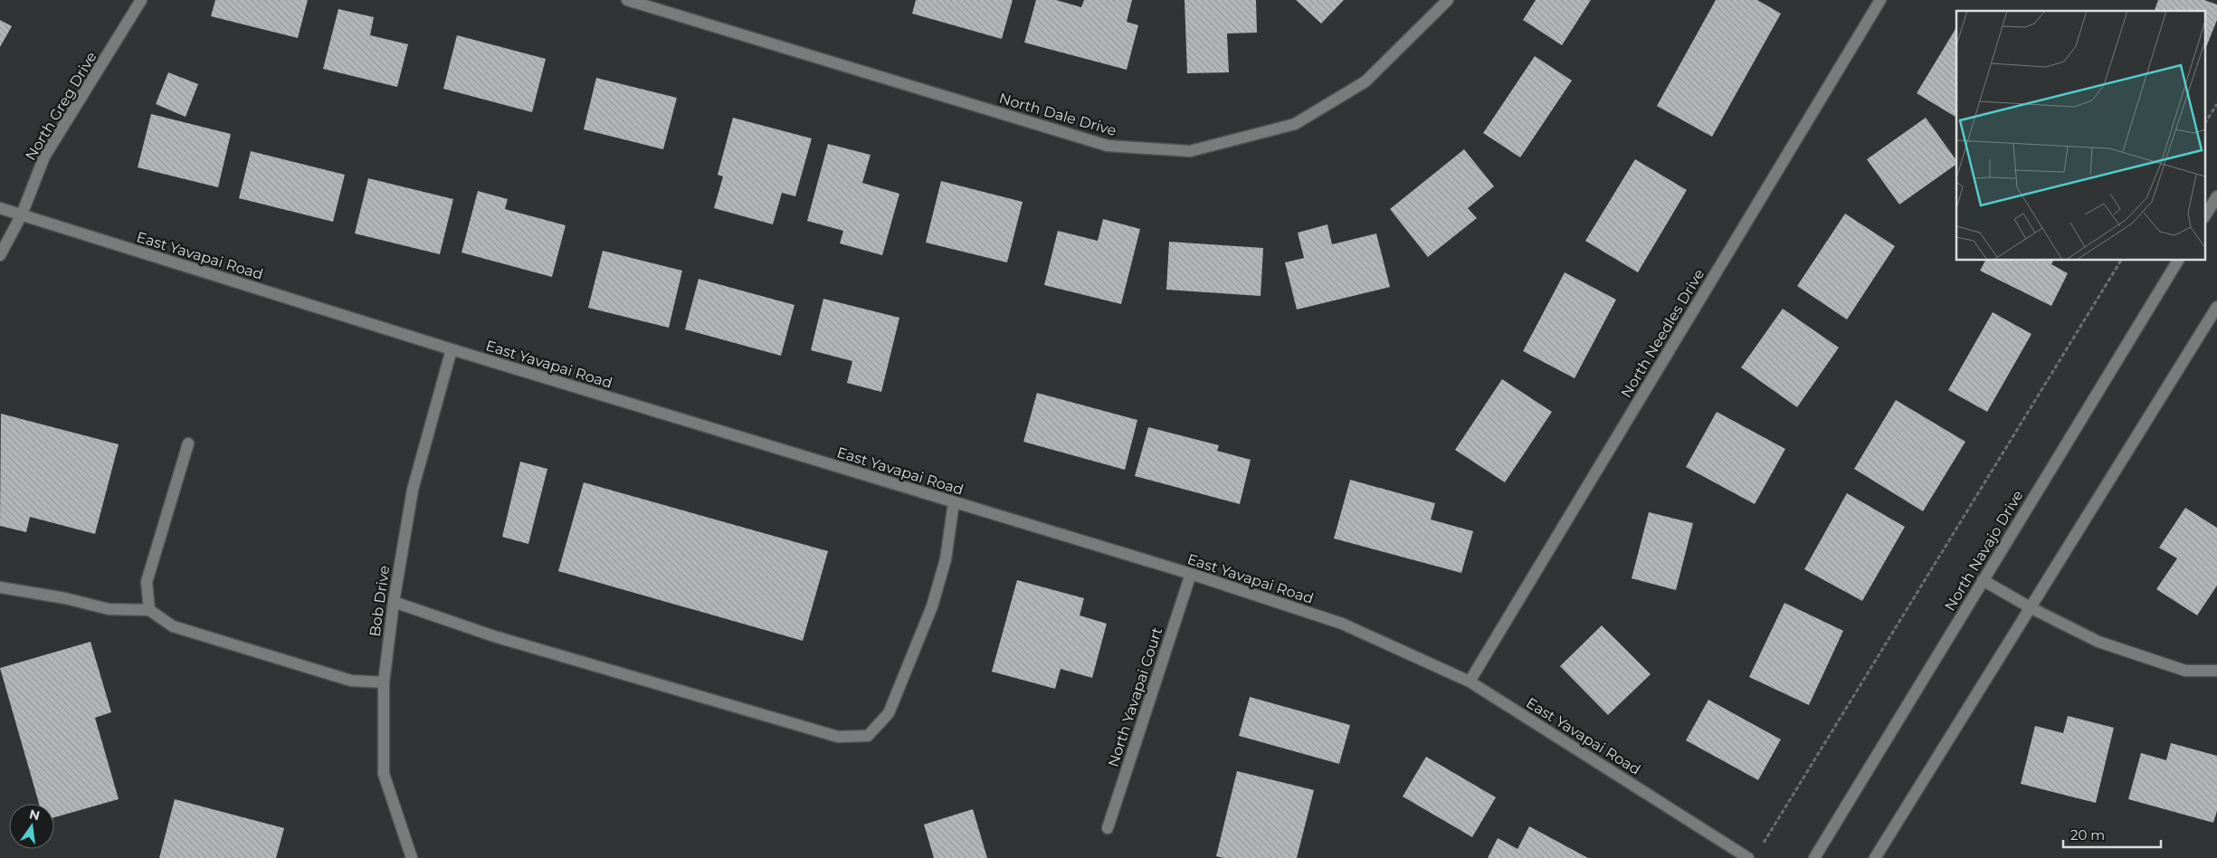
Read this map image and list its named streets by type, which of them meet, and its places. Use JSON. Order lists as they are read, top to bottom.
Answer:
{
  "streets": {
    "street": [
      "North Greg Drive",
      "North Dale Drive",
      "East Yavapai Road",
      "North Needles Drive",
      "North Navajo Drive",
      "Bob Drive",
      "North Yavapai Court"
    ]
  },
  "crossings": [
    ["North Greg Drive", "East Yavapai Road"],
    ["East Yavapai Road", "North Needles Drive"],
    ["East Yavapai Road", "Bob Drive"],
    ["East Yavapai Road", "North Yavapai Court"]
  ],
  "scale_bar": "20 m",
  "north": "top"
}
